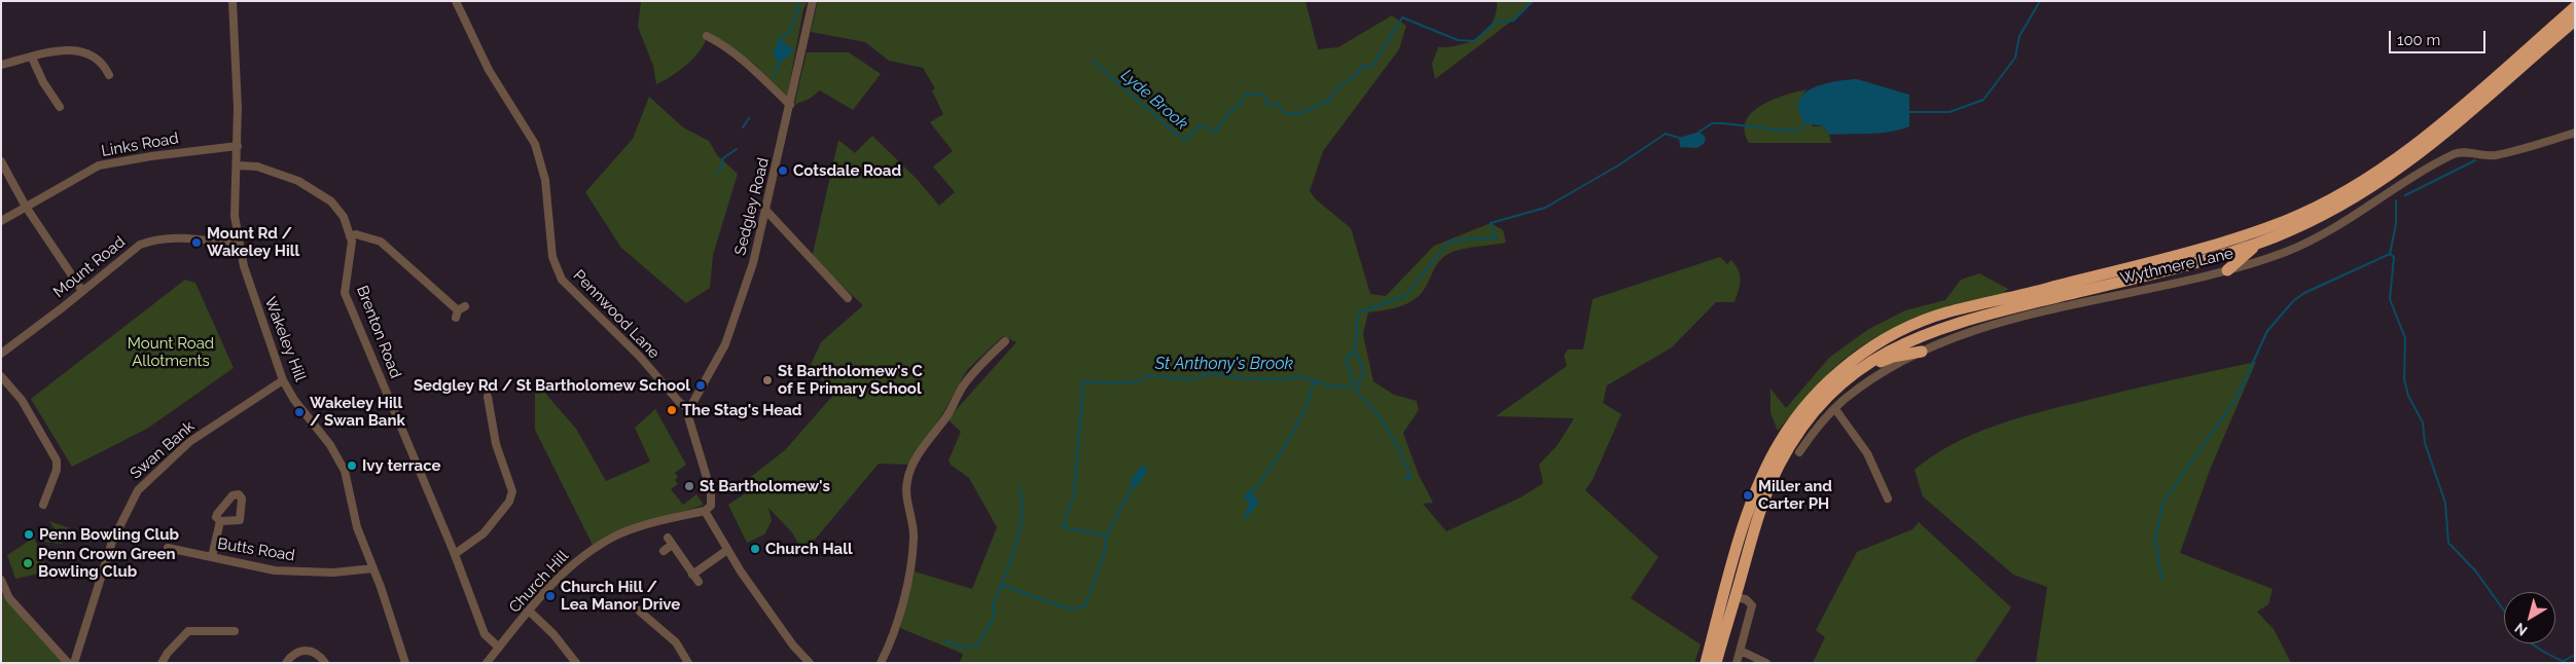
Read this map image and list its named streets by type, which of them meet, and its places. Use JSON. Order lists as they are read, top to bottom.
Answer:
{
  "streets": {
    "street": [
      "Links Road",
      "Sedgley Road",
      "Wythmere Lane",
      "Mount Road",
      "Pennwood Lane",
      "Brenton Road",
      "Wakeley Hill",
      "Swan Bank",
      "Butts Road",
      "Church Hill"
    ]
  },
  "crossings": [
    ["Links Road", "Wakeley Hill"],
    ["Sedgley Road", "Pennwood Lane"],
    ["Mount Road", "Wakeley Hill"],
    ["Brenton Road", "Wakeley Hill"],
    ["Brenton Road", "Church Hill"],
    ["Wakeley Hill", "Swan Bank"],
    ["Wakeley Hill", "Butts Road"]
  ],
  "water": ["Lyde Brook", "St Anthony's Brook"],
  "parks": ["Mount Road Allotments"],
  "places": [
    "Cotsdale Road",
    "Mount Rd / Wakeley Hill",
    "St Bartholomew's C of E Primary School",
    "Sedgley Rd / St Bartholomew School",
    "The Stag's Head",
    "Wakeley Hill / Swan Bank",
    "Ivy terrace",
    "St Bartholomew's",
    "Miller and Carter PH",
    "Penn Bowling Club",
    "Church Hall",
    "Penn Crown Green Bowling Club",
    "Church Hill / Lea Manor Drive"
  ],
  "scale_bar": "100 m",
  "north": "bottom left"
}
